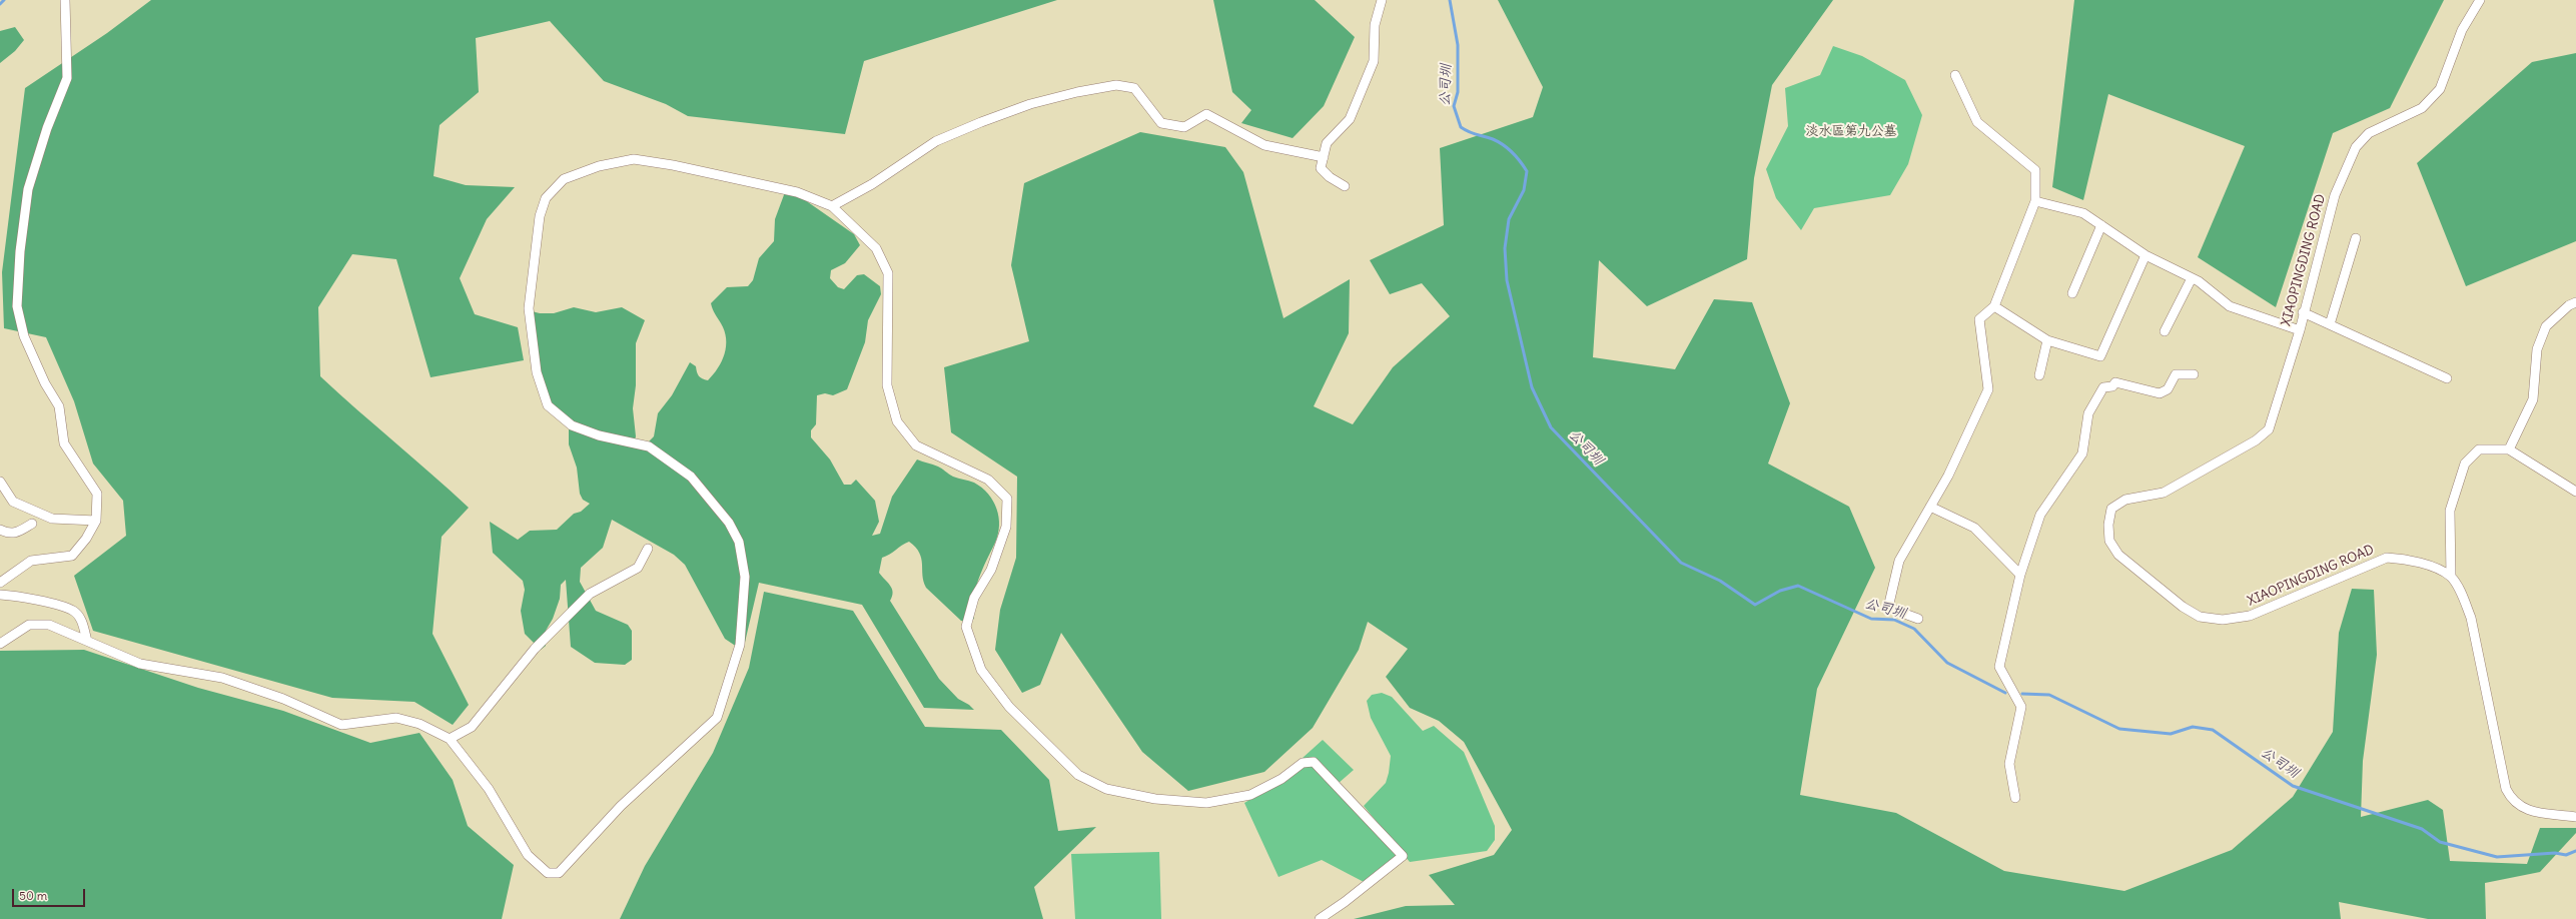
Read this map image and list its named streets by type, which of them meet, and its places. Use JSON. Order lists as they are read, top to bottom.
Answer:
{
  "streets": {
    "street": ["XIAOPINGDING ROAD"]
  },
  "water": ["公司圳"],
  "parks": ["淡水區第九公墓"],
  "scale_bar": "50 m"
}
